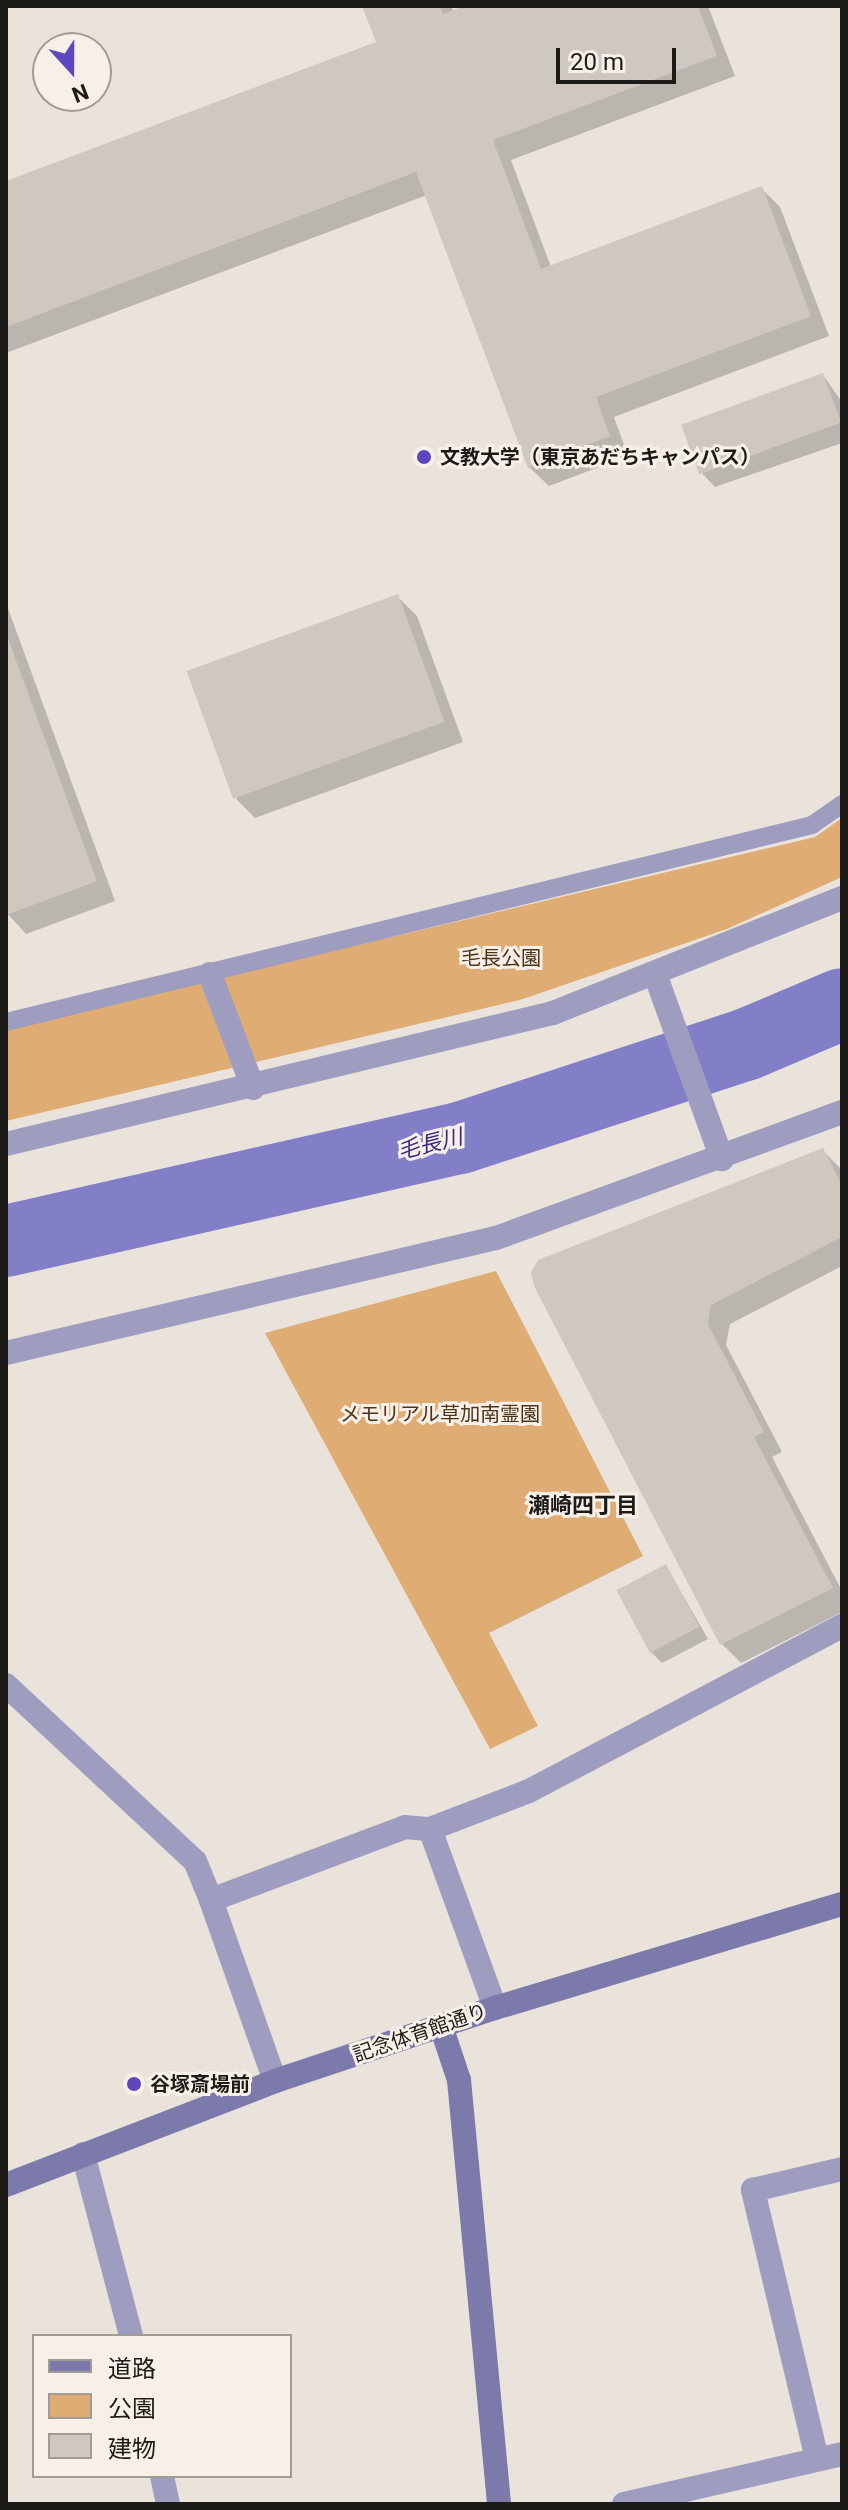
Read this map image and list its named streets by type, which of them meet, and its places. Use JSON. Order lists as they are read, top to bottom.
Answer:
{
  "streets": {
    "street": ["記念体育館通り"]
  },
  "districts": ["瀬崎四丁目"],
  "water": ["毛長川"],
  "parks": ["毛長公園", "メモリアル草加南霊園"],
  "places": ["文教大学（東京あだちキャンパス）", "谷塚斎場前"],
  "legend": ["道路", "公園", "建物"],
  "scale_bar": "20 m",
  "north": "bottom"
}
